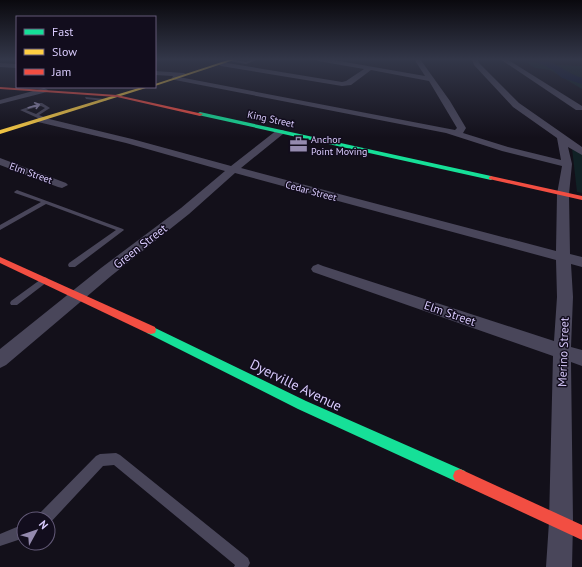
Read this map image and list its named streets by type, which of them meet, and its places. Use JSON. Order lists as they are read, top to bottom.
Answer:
{
  "streets": {
    "street": [
      "King Street",
      "Elm Street",
      "Cedar Street",
      "Green Street",
      "Merino Street",
      "Dyerville Avenue"
    ]
  },
  "crossings": [
    ["King Street", "Green Street"],
    ["King Street", "Merino Street"],
    ["Elm Street", "Merino Street"],
    ["Cedar Street", "Green Street"],
    ["Cedar Street", "Merino Street"],
    ["Green Street", "Dyerville Avenue"],
    ["Merino Street", "Dyerville Avenue"]
  ],
  "places": {
    "office": ["Anchor Point Moving"]
  },
  "legend": ["Fast", "Slow", "Jam"],
  "north": "top right"
}
